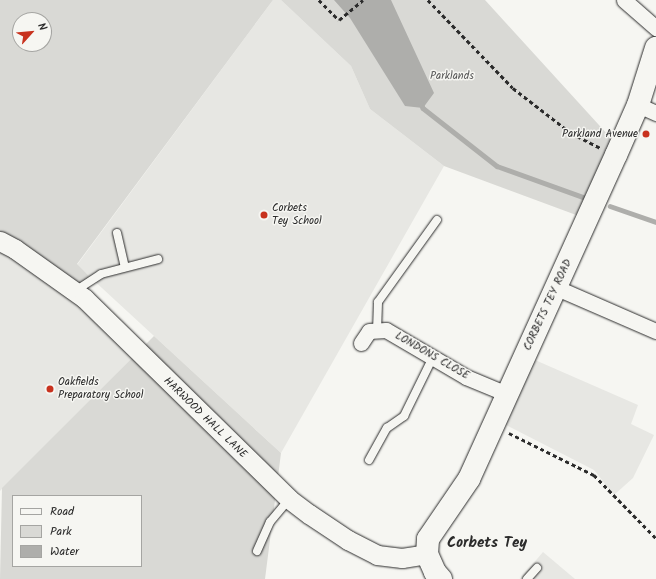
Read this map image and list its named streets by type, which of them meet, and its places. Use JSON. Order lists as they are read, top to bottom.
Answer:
{
  "streets": {
    "main road": ["CORBETS TEY ROAD"],
    "street": ["LONDONS CLOSE", "HARWOOD HALL LANE"]
  },
  "crossings": [
    ["CORBETS TEY ROAD", "LONDONS CLOSE"],
    ["CORBETS TEY ROAD", "HARWOOD HALL LANE"]
  ],
  "districts": ["Corbets Tey"],
  "parks": ["Parklands"],
  "places": ["Parkland Avenue", "Corbets Tey School", "Oakfields Preparatory School"],
  "legend": ["Road", "Park", "Water"],
  "north": "top right"
}
